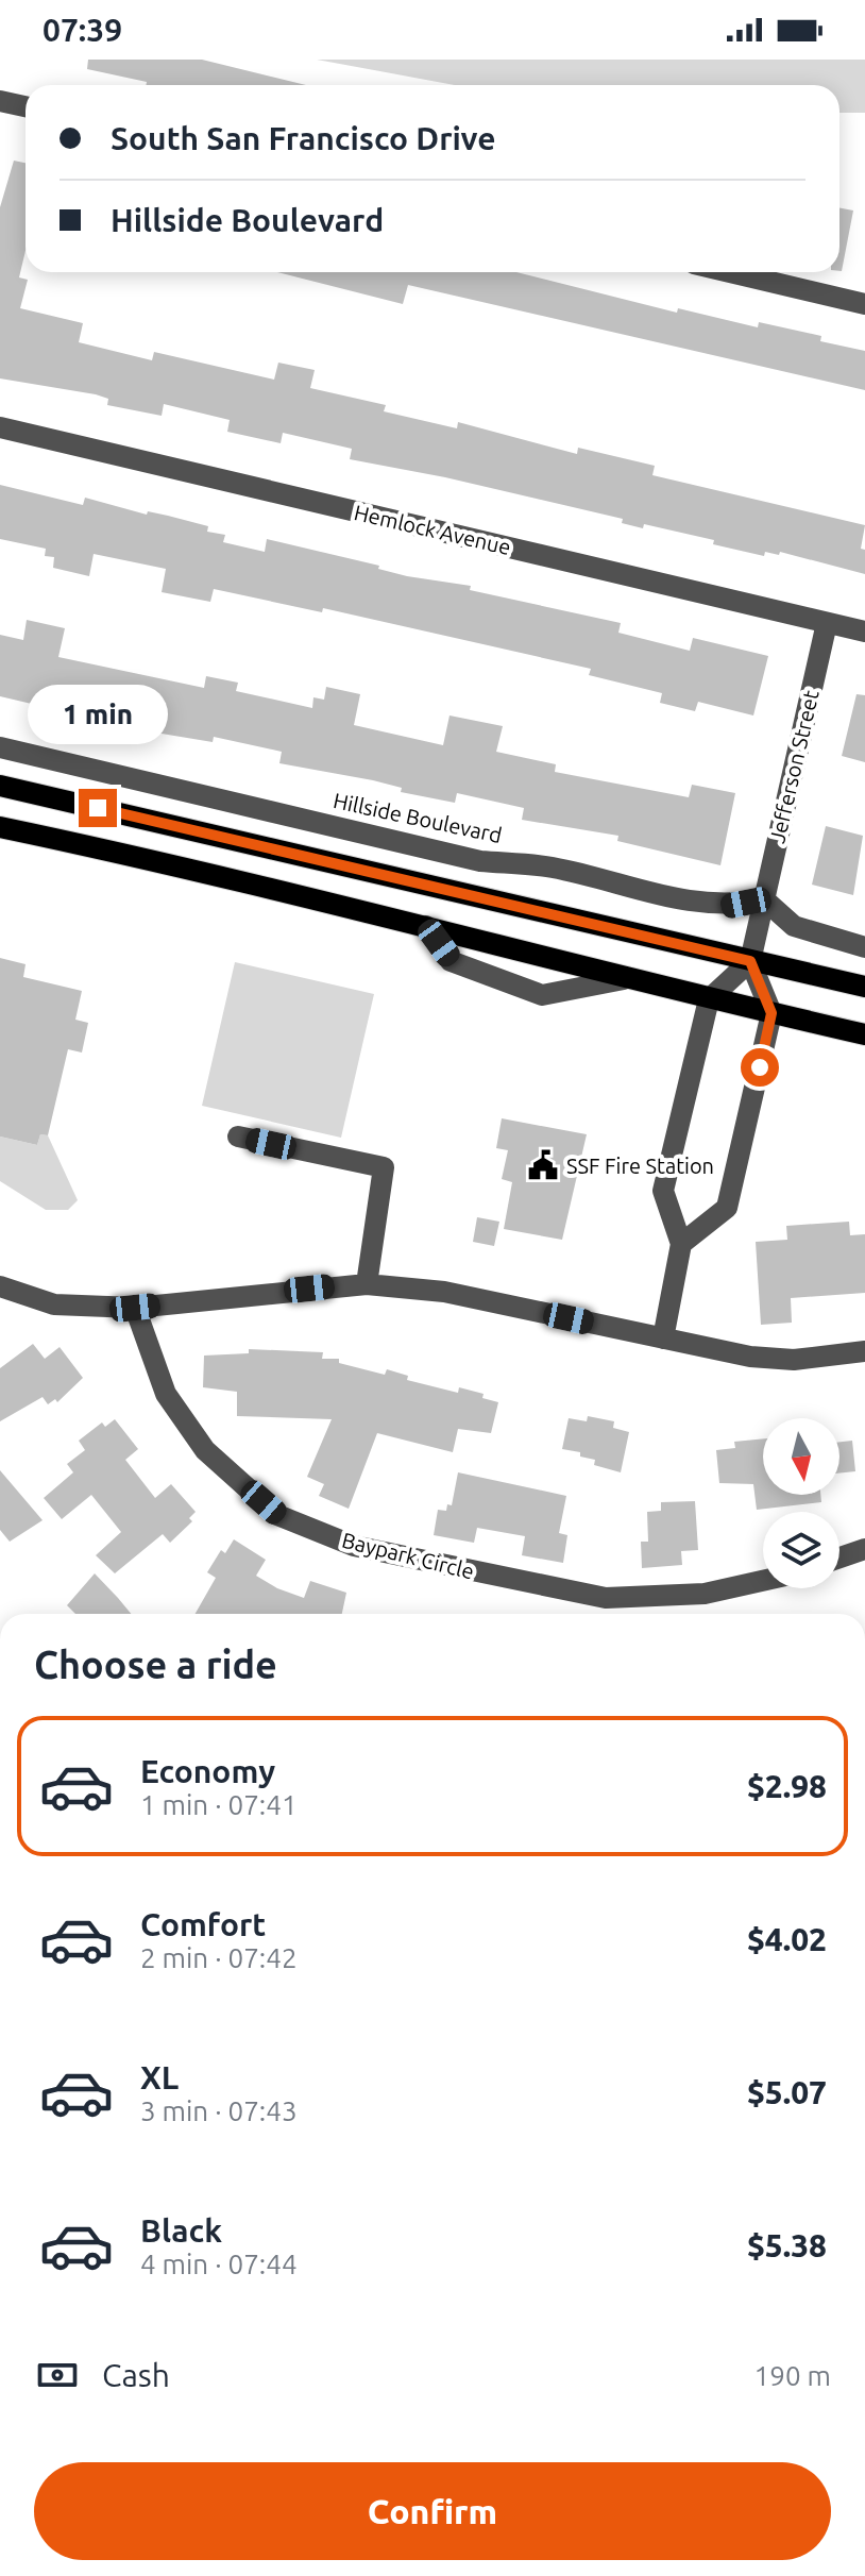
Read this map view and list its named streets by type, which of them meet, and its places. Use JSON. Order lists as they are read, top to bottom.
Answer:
{
  "streets": {
    "street": [
      "Hemlock Avenue",
      "Jefferson Street",
      "Hillside Boulevard",
      "Baypark Circle"
    ]
  },
  "crossings": [
    ["Hemlock Avenue", "Jefferson Street"],
    ["Jefferson Street", "Hillside Boulevard"]
  ],
  "places": {
    "public building": ["SSF Fire Station"]
  },
  "north": "bottom",
  "page": {
    "status": "07:39",
    "banner": ["South San Francisco Drive", "Hillside Boulevard"],
    "bubble": "1 min",
    "heading": "Choose a ride",
    "list": [
      {
        "name": "Economy",
        "note": "1 min · 07:41",
        "value": "$2.98"
      },
      {
        "name": "Comfort",
        "note": "2 min · 07:42",
        "value": "$4.02"
      },
      {
        "name": "XL",
        "note": "3 min · 07:43",
        "value": "$5.07"
      },
      {
        "name": "Black",
        "note": "4 min · 07:44",
        "value": "$5.38"
      }
    ],
    "pay": ["Cash", "190 m"],
    "buttons": "Confirm"
  }
}
